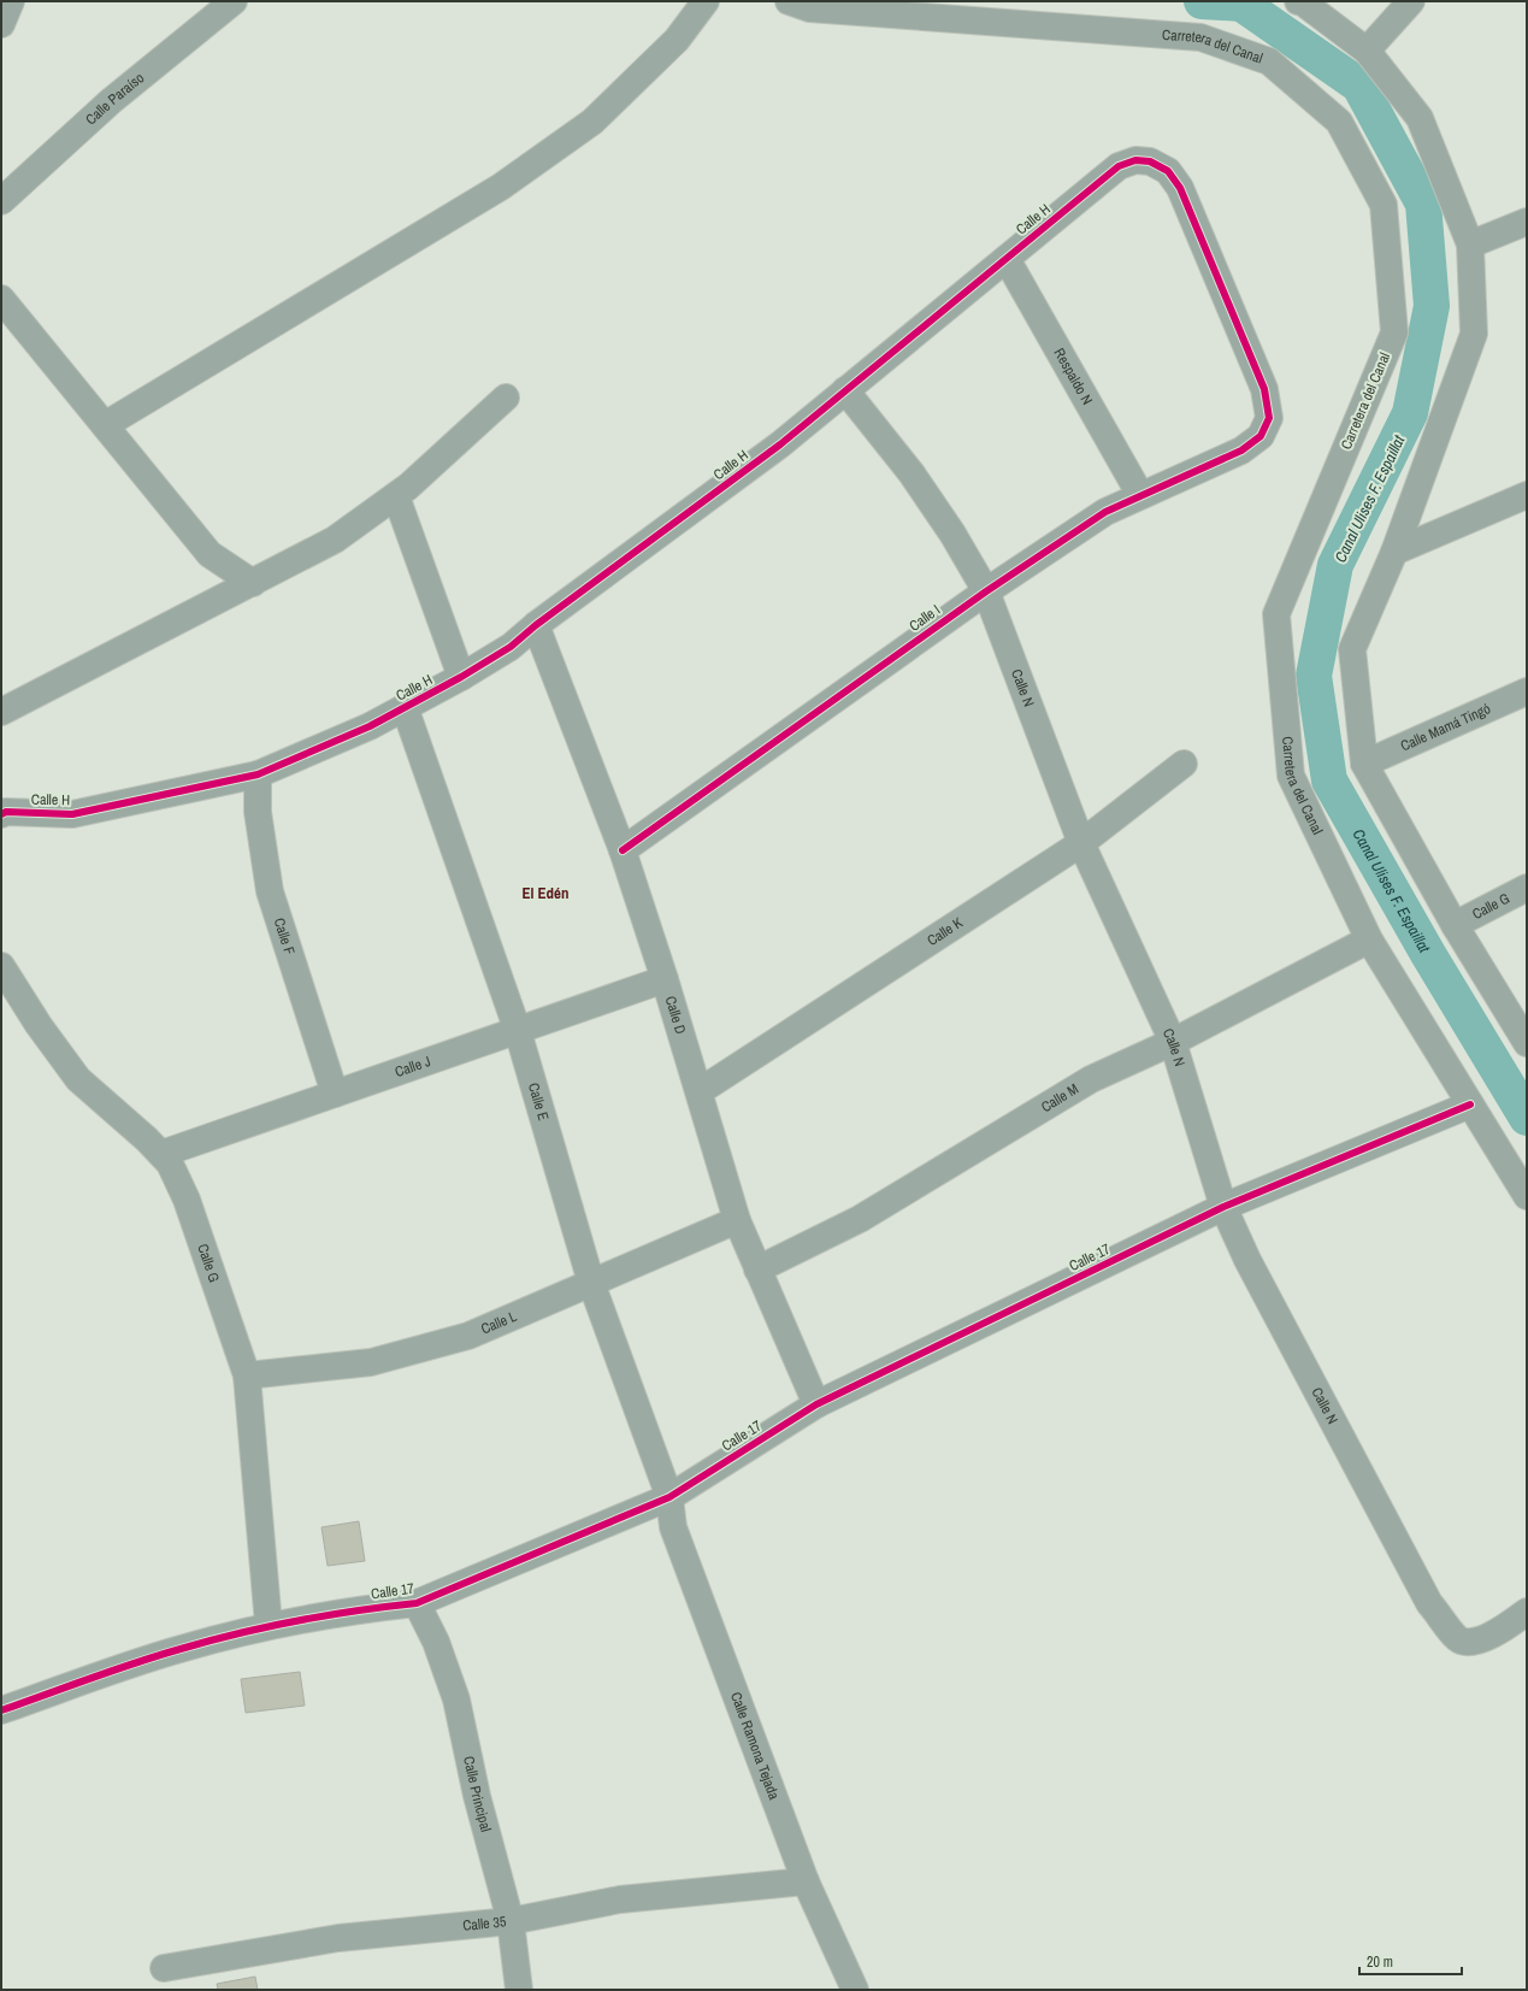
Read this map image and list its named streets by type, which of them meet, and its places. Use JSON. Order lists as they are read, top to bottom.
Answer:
{
  "streets": {
    "street": [
      "Carretera del Canal",
      "Calle Paraíso",
      "Calle H",
      "Respaldo N",
      "Calle I",
      "Calle N",
      "Calle Mamá Tingó",
      "Calle G",
      "Calle K",
      "Calle F",
      "Calle D",
      "Calle J",
      "Calle M",
      "Calle E",
      "Calle 17",
      "Calle L",
      "Calle Ramona Tejada",
      "Calle Principal",
      "Calle 35"
    ]
  },
  "crossings": [
    ["Carretera del Canal", "Calle M"],
    ["Carretera del Canal", "Calle 17"],
    ["Calle H", "Respaldo N"],
    ["Calle H", "Calle I"],
    ["Calle H", "Calle N"],
    ["Calle H", "Calle F"],
    ["Calle H", "Calle D"],
    ["Calle H", "Calle E"],
    ["Respaldo N", "Calle I"],
    ["Calle I", "Calle N"],
    ["Calle I", "Calle D"],
    ["Calle N", "Calle K"],
    ["Calle N", "Calle M"],
    ["Calle N", "Calle 17"],
    ["Calle G", "Calle J"],
    ["Calle G", "Calle 17"],
    ["Calle G", "Calle L"],
    ["Calle K", "Calle D"],
    ["Calle F", "Calle J"],
    ["Calle D", "Calle J"],
    ["Calle D", "Calle M"],
    ["Calle D", "Calle 17"],
    ["Calle D", "Calle L"],
    ["Calle J", "Calle E"],
    ["Calle E", "Calle 17"],
    ["Calle E", "Calle L"],
    ["Calle E", "Calle Ramona Tejada"],
    ["Calle 17", "Calle Ramona Tejada"],
    ["Calle 17", "Calle Principal"],
    ["Calle Ramona Tejada", "Calle 35"],
    ["Calle Principal", "Calle 35"]
  ],
  "districts": ["El Edén"],
  "water": ["Canal Ulises F. Espaillat"],
  "scale_bar": "20 m"
}
